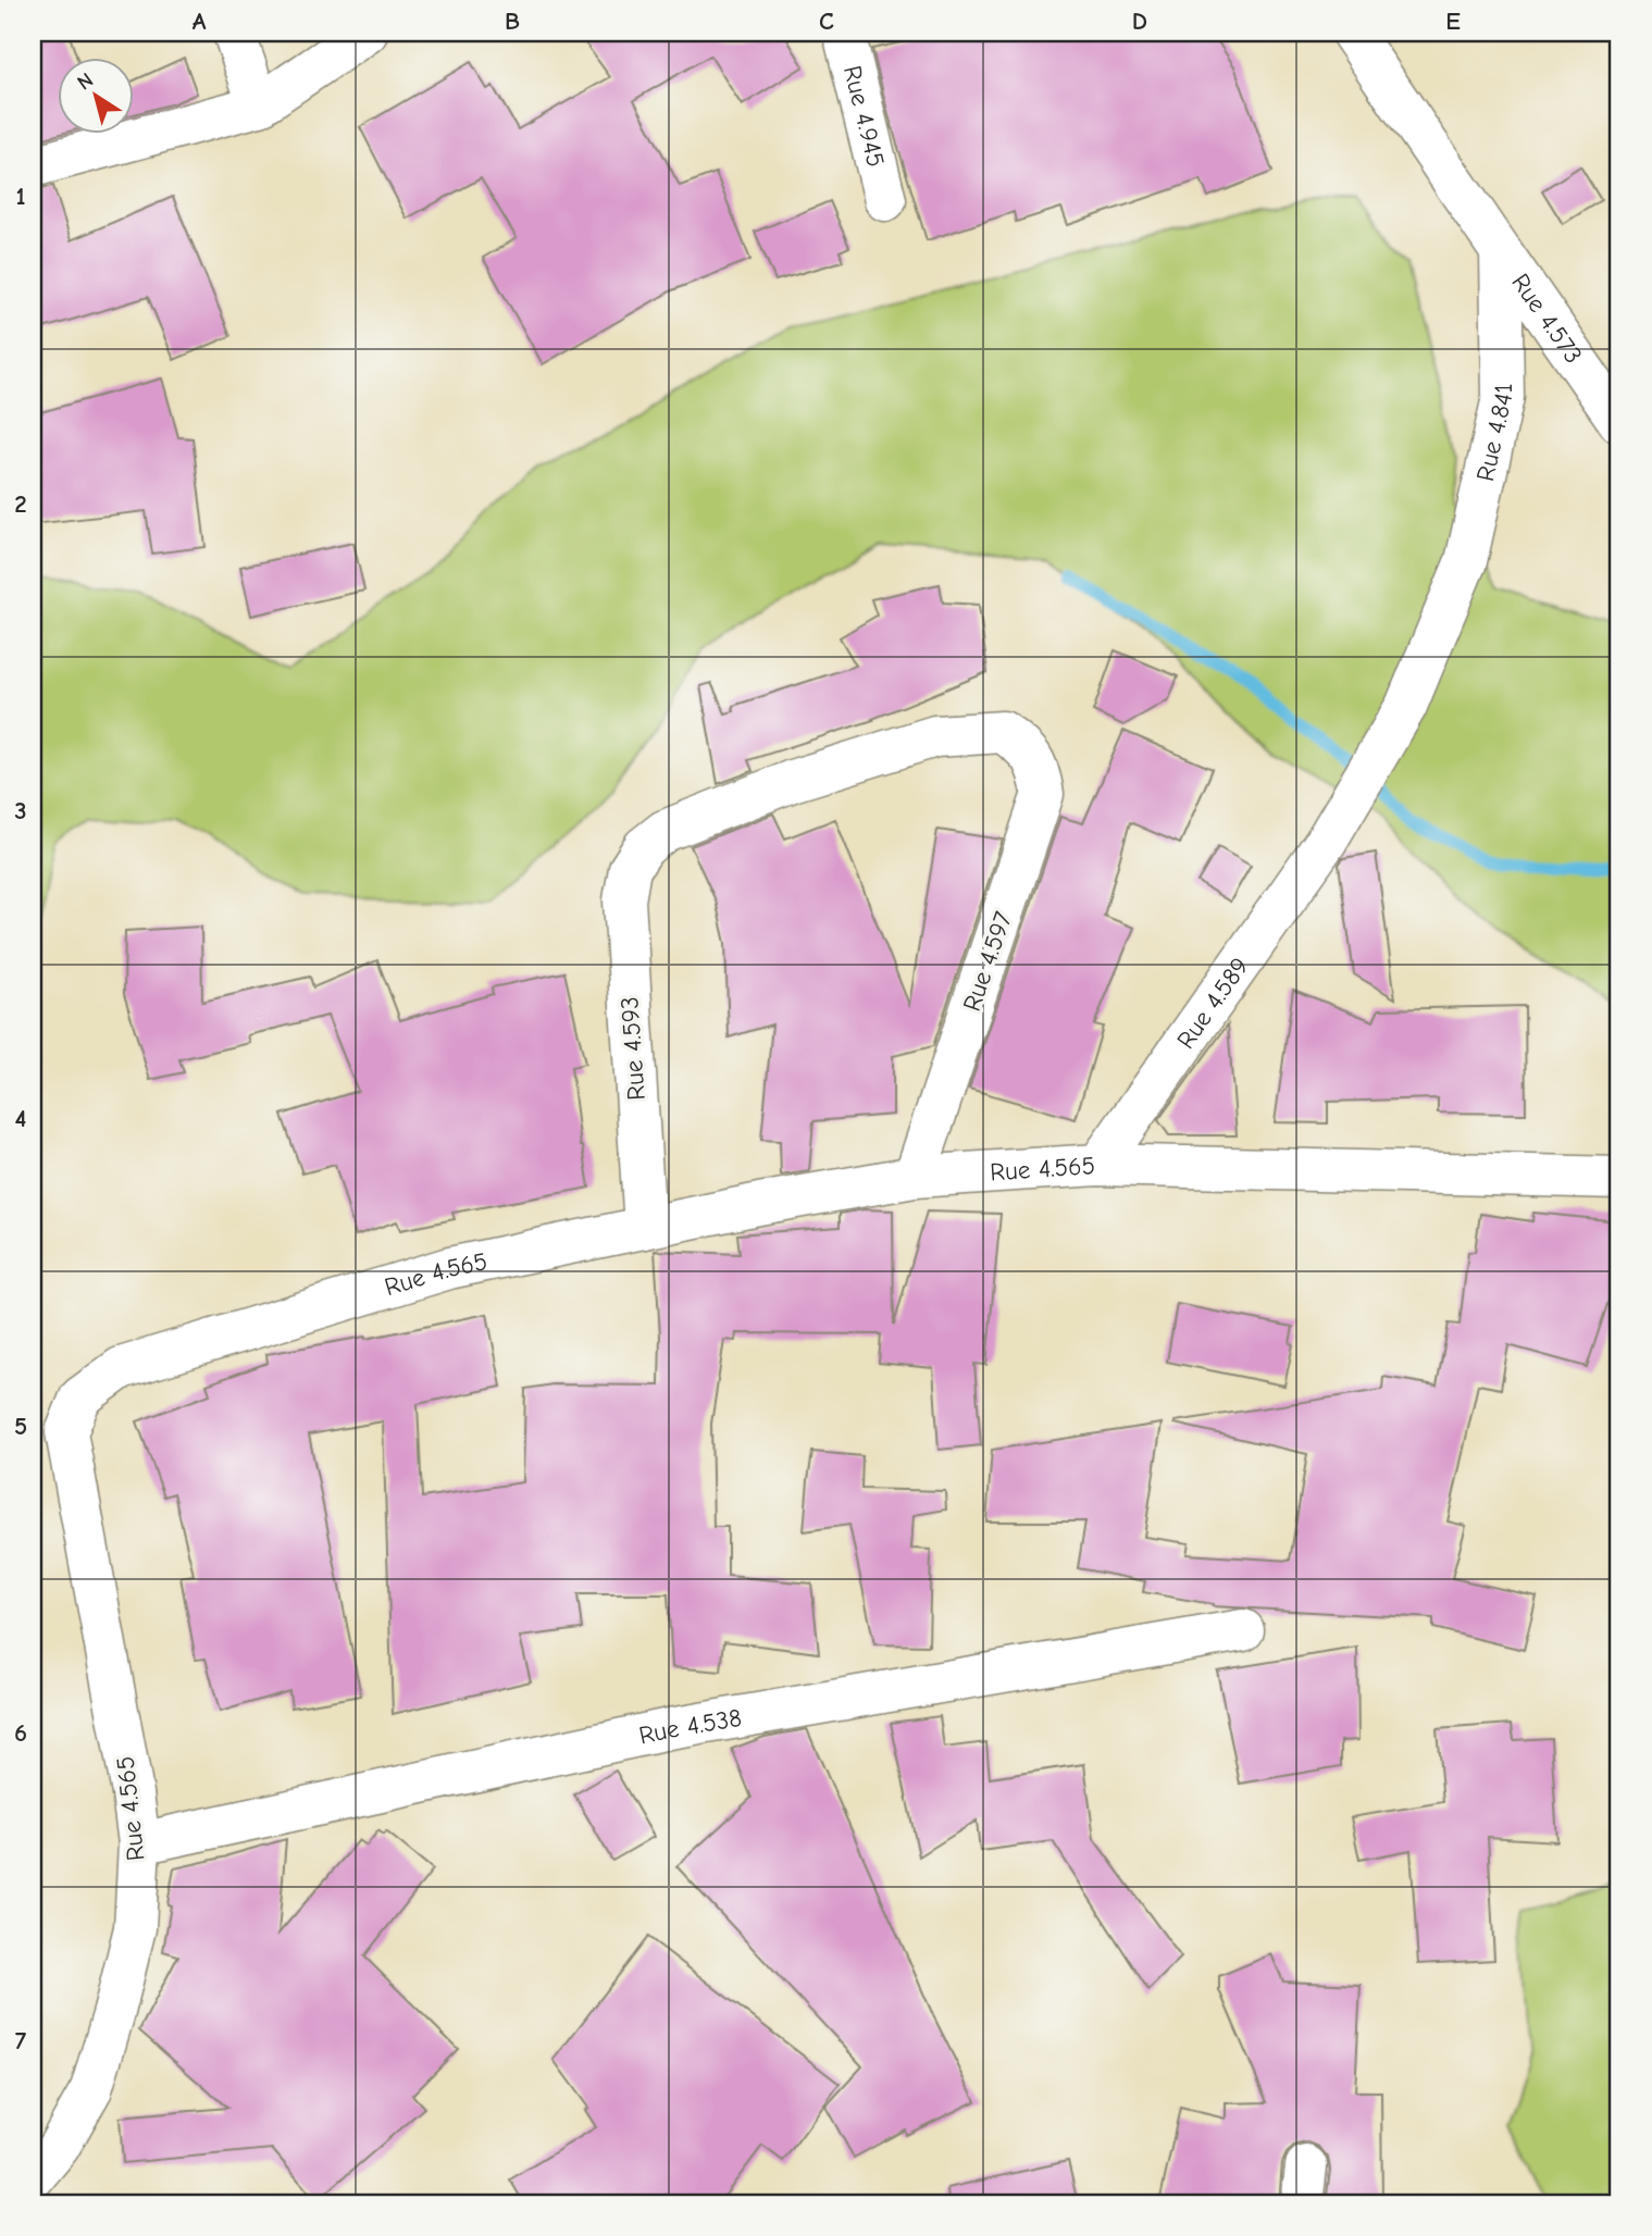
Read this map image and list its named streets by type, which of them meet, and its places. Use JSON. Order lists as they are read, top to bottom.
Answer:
{
  "streets": {
    "street": [
      "Rue 4.945",
      "Rue 4.573",
      "Rue 4.841",
      "Rue 4.597",
      "Rue 4.589",
      "Rue 4.593",
      "Rue 4.565",
      "Rue 4.538"
    ]
  },
  "crossings": [
    ["Rue 4.573", "Rue 4.841"],
    ["Rue 4.841", "Rue 4.589"],
    ["Rue 4.597", "Rue 4.593"],
    ["Rue 4.597", "Rue 4.565"],
    ["Rue 4.589", "Rue 4.565"],
    ["Rue 4.593", "Rue 4.565"],
    ["Rue 4.565", "Rue 4.538"]
  ],
  "north": "top left",
  "grid": {
    "columns": [
      "A",
      "B",
      "C",
      "D",
      "E"
    ],
    "rows": [
      "1",
      "2",
      "3",
      "4",
      "5",
      "6",
      "7"
    ]
  }
}
